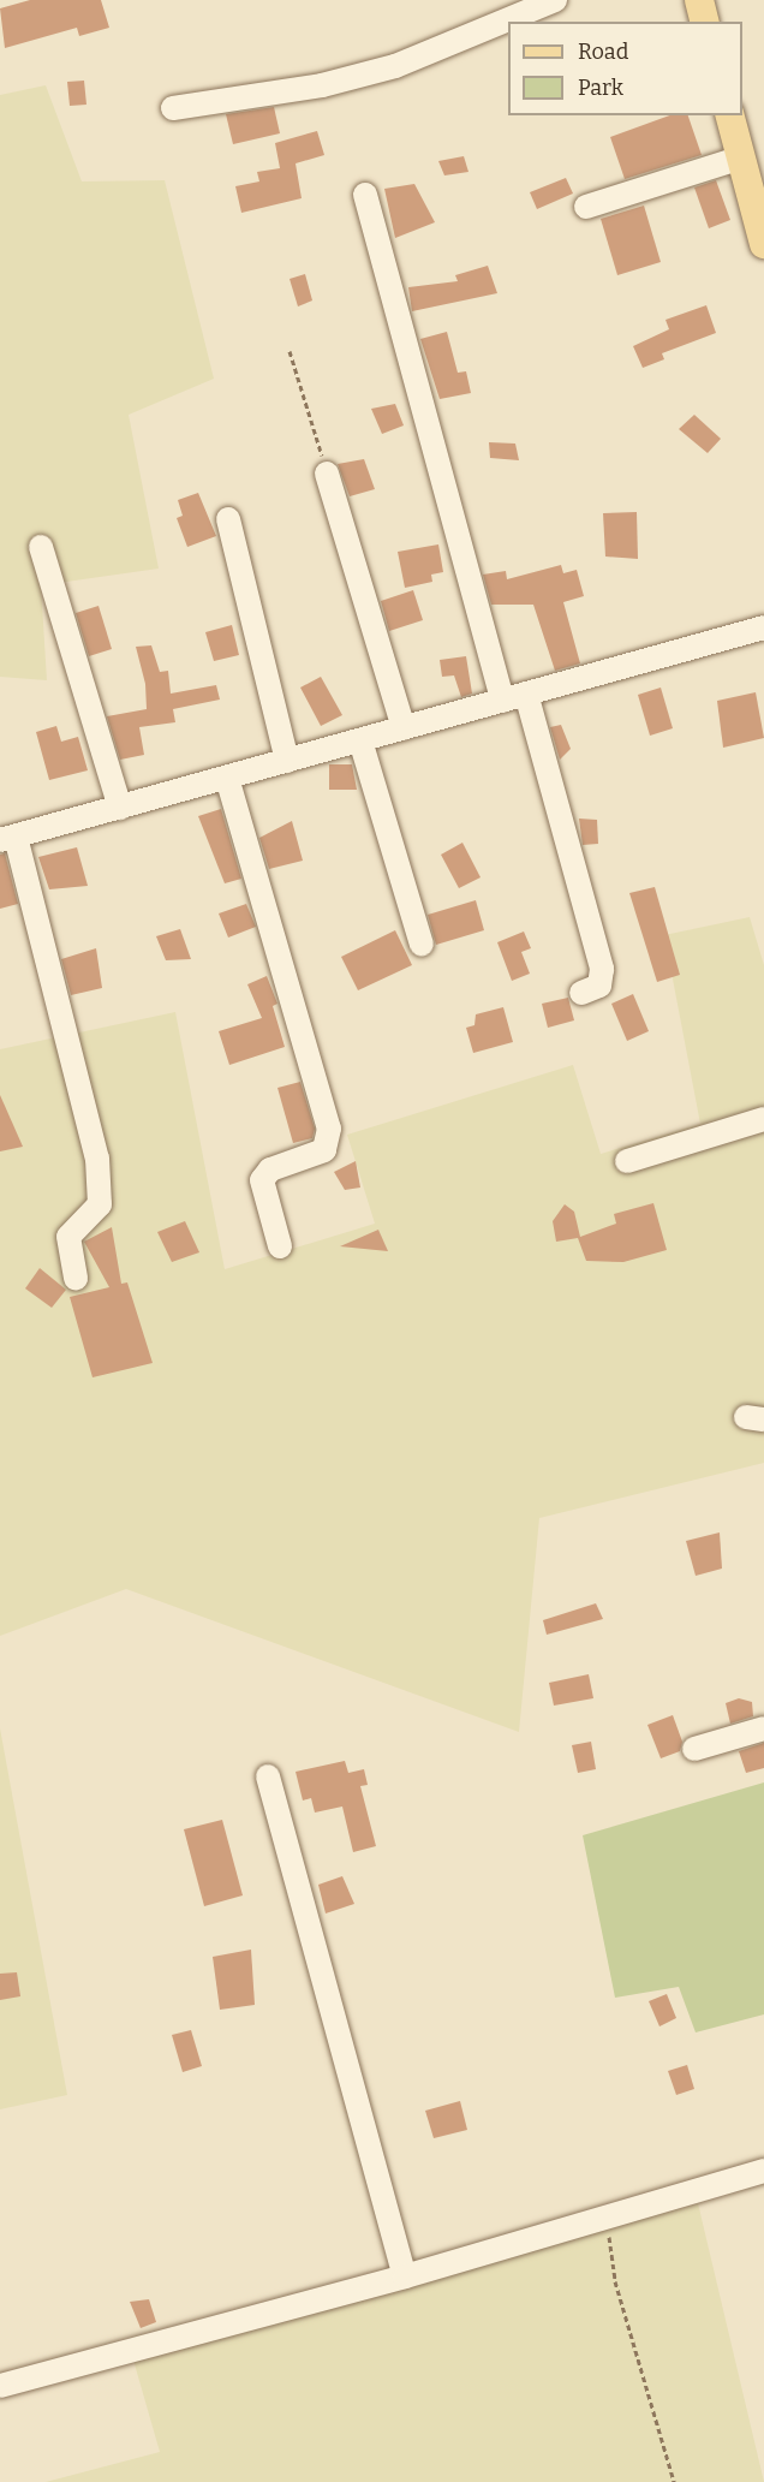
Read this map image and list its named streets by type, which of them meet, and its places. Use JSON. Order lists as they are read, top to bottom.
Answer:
{
  "legend": ["Road", "Park"]
}
